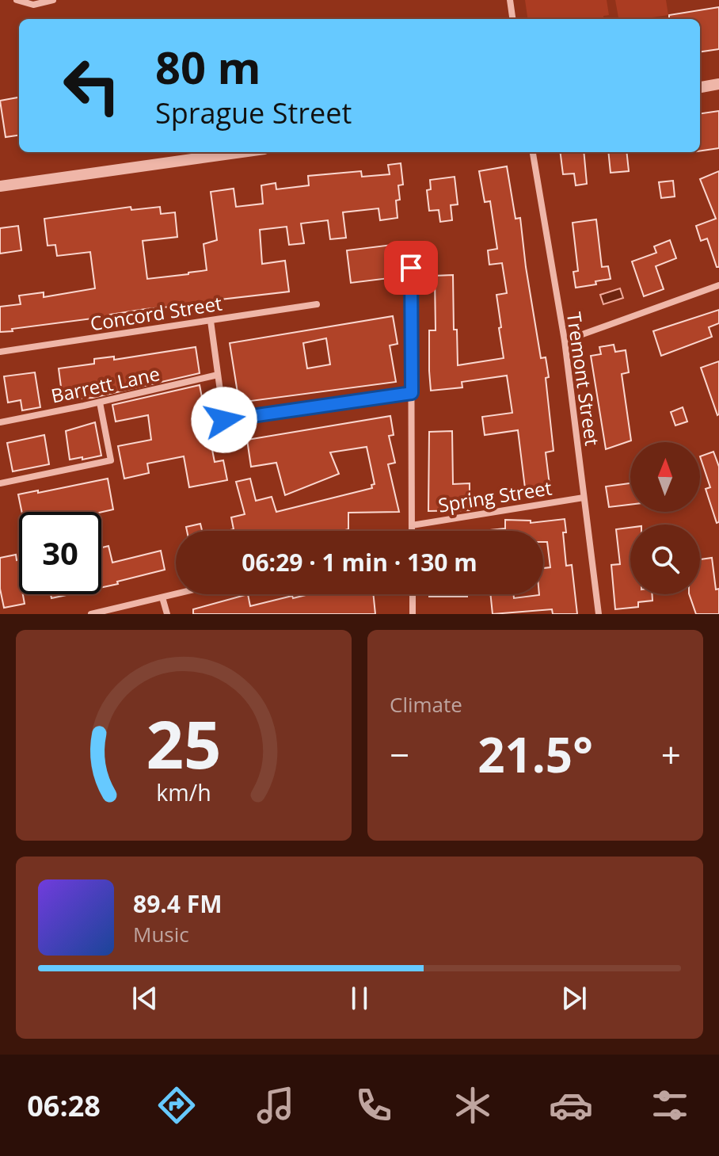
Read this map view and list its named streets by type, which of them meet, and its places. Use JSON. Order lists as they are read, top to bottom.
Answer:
{
  "streets": {
    "street": [
      "Concord Street",
      "Tremont Street",
      "Barrett Lane",
      "Spring Street"
    ]
  },
  "crossings": [
    ["Tremont Street", "Spring Street"]
  ],
  "north": "top",
  "page": {
    "turn": ["80 m", "Sprague Street"],
    "limit": "30",
    "trip": "06:29 · 1 min · 130 m",
    "tile": "Climate",
    "heat": ["−", "21.5°", "+"],
    "song": ["89.4 FM", "Music"],
    "tabs": "06:28",
    "gauge": ["25", "km/h"]
  }
}
